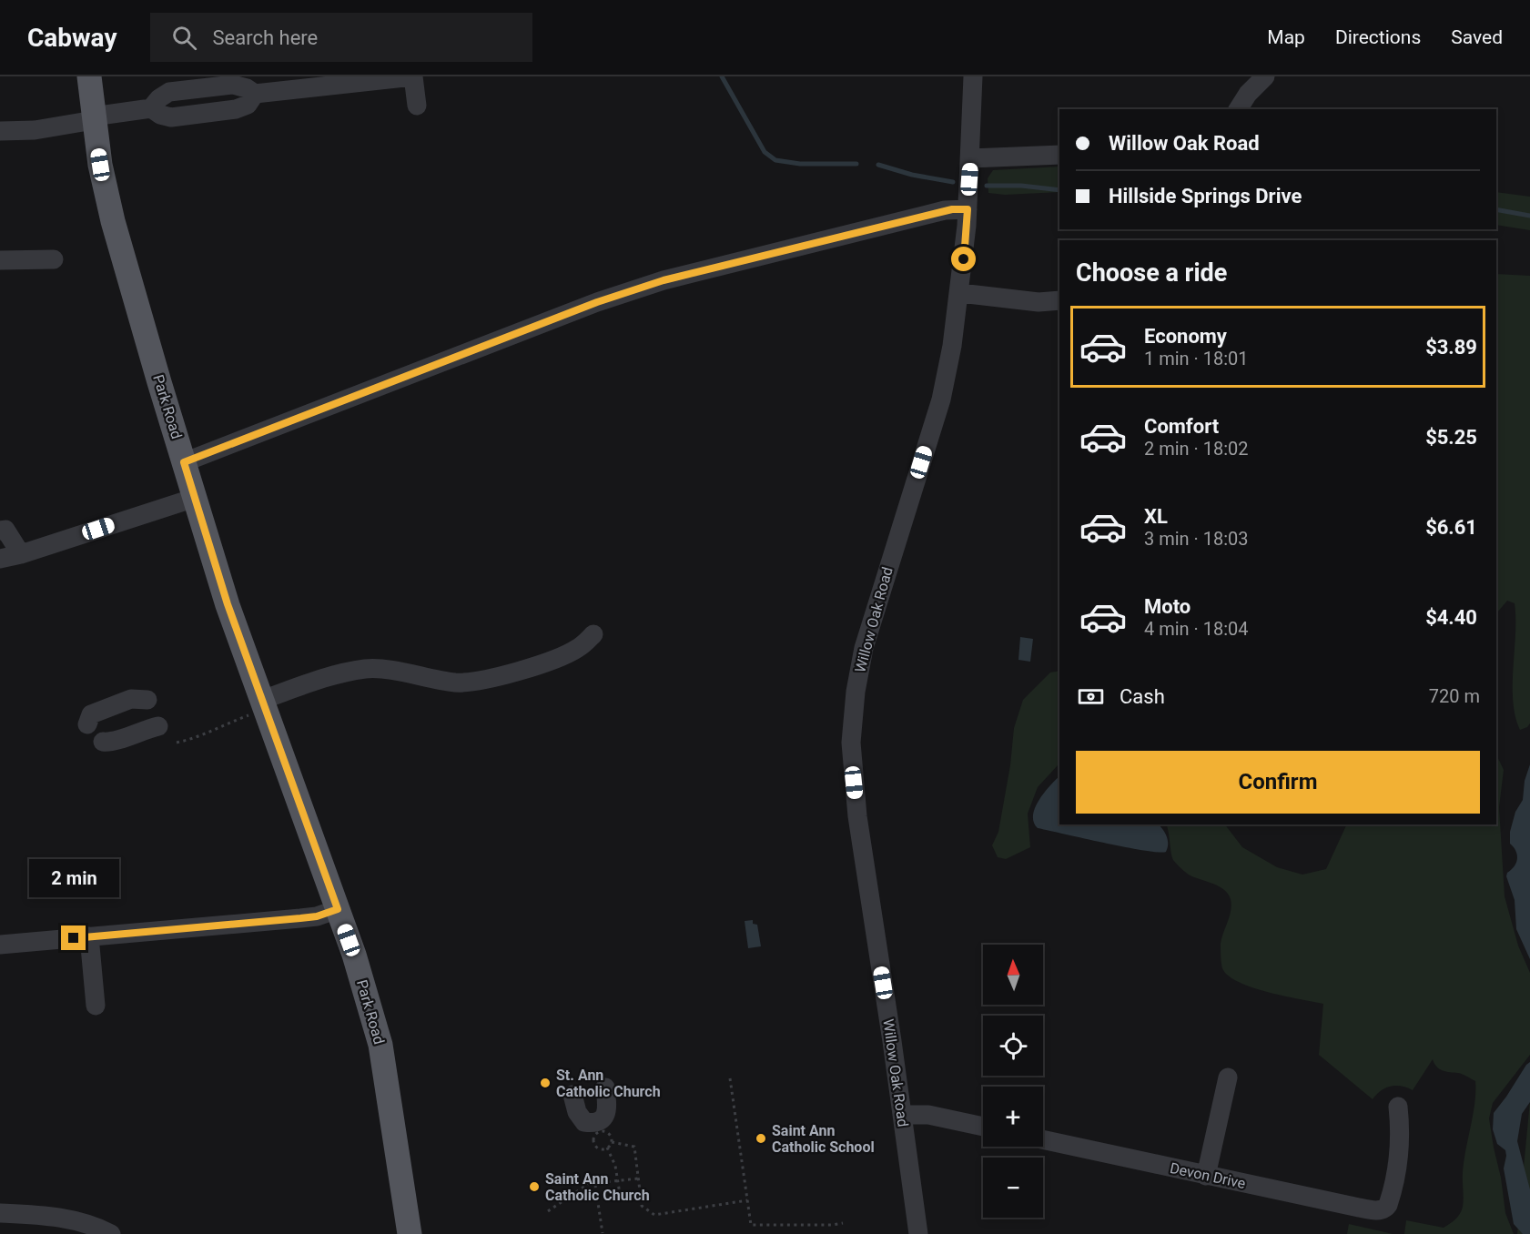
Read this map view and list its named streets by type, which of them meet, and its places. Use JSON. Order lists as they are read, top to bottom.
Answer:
{
  "streets": {
    "main road": ["Park Road"],
    "street": ["Willow Oak Road", "Devon Drive"]
  },
  "places": ["St. Ann Catholic Church", "Saint Ann Catholic School", "Saint Ann Catholic Church"],
  "north": "top",
  "page": {
    "header": "Cabway",
    "search": "Search here",
    "nav": ["Map", "Directions", "Saved"],
    "banner": ["Willow Oak Road", "Hillside Springs Drive"],
    "heading": "Choose a ride",
    "list": [
      {
        "name": "Economy",
        "note": "1 min · 18:01",
        "value": "$3.89"
      },
      {
        "name": "Comfort",
        "note": "2 min · 18:02",
        "value": "$5.25"
      },
      {
        "name": "XL",
        "note": "3 min · 18:03",
        "value": "$6.61"
      },
      {
        "name": "Moto",
        "note": "4 min · 18:04",
        "value": "$4.40"
      }
    ],
    "pay": ["Cash", "720 m"],
    "buttons": "Confirm",
    "bubble": "2 min",
    "map_buttons": ["+", "−"]
  }
}
